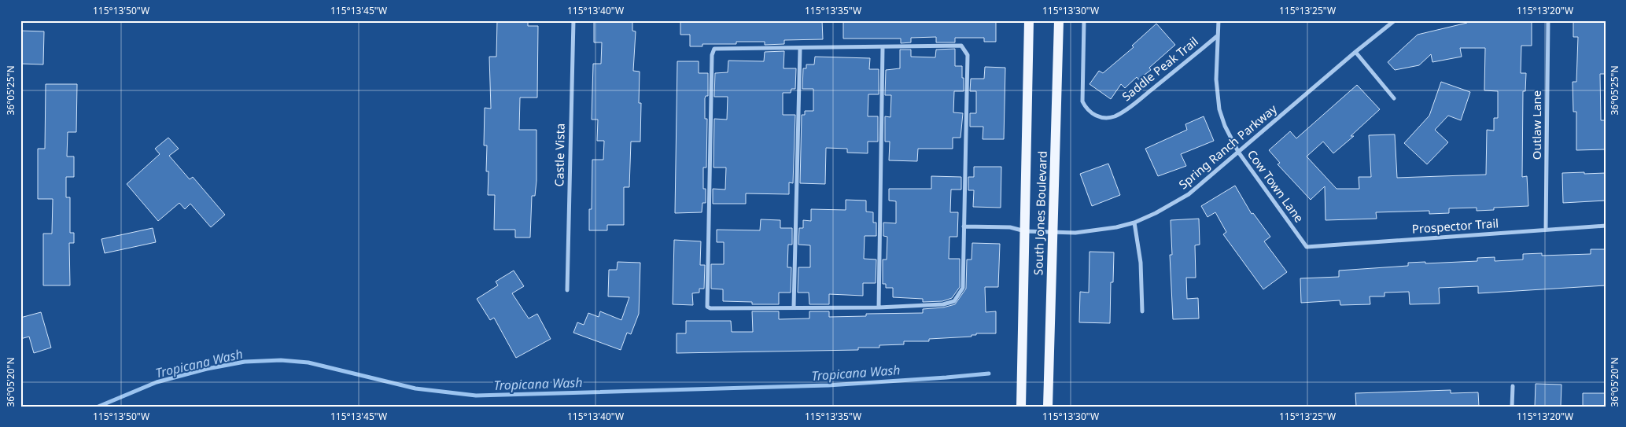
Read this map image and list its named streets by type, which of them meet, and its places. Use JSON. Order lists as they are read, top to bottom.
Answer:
{
  "streets": {
    "main road": ["South Jones Boulevard"],
    "street": [
      "Saddle Peak Trail",
      "Outlaw Lane",
      "Spring Ranch Parkway",
      "Castle Vista",
      "Cow Town Lane",
      "Prospector Trail"
    ]
  },
  "crossings": [
    ["Saddle Peak Trail", "Cow Town Lane"],
    ["Outlaw Lane", "Prospector Trail"],
    ["Spring Ranch Parkway", "Cow Town Lane"],
    ["Spring Ranch Parkway", "South Jones Boulevard"],
    ["Cow Town Lane", "Prospector Trail"]
  ],
  "water": ["Tropicana Wash"],
  "coordinates": [
    "115°13'50\"W",
    "115°13'45\"W",
    "115°13'40\"W",
    "115°13'35\"W",
    "115°13'30\"W",
    "115°13'25\"W",
    "115°13'20\"W",
    "36°05'25\"N",
    "36°05'20\"N"
  ]
}
